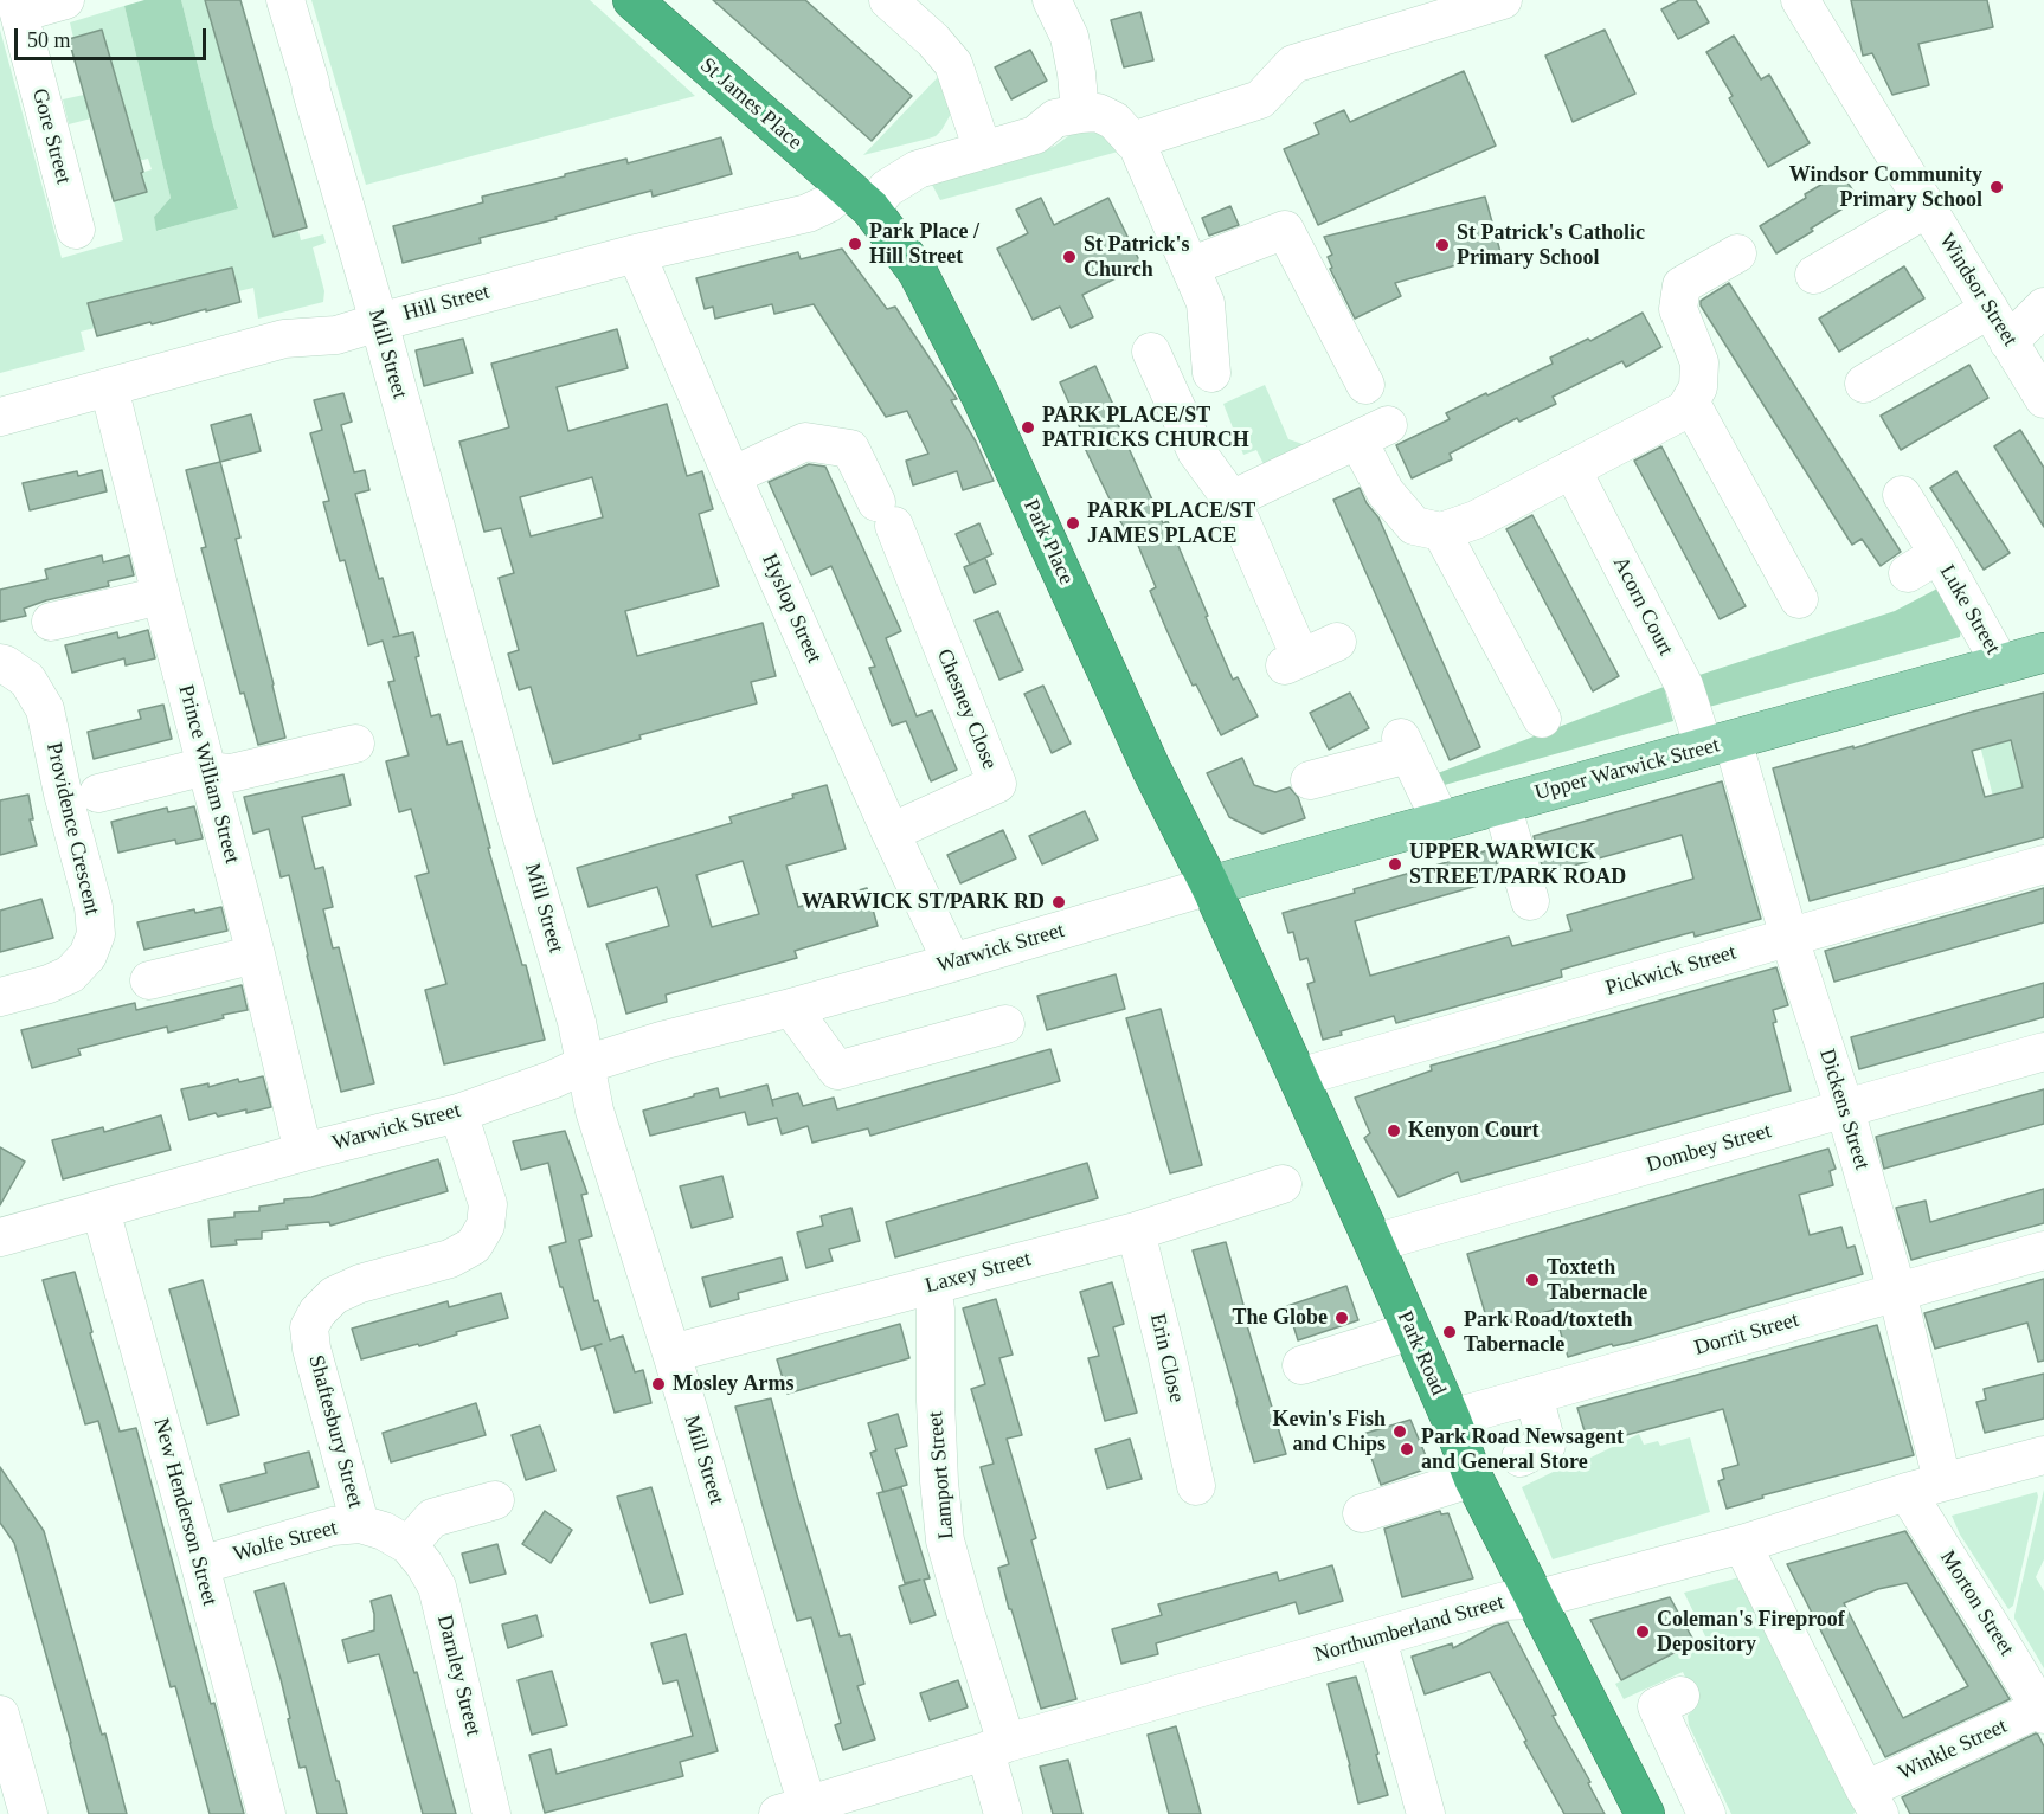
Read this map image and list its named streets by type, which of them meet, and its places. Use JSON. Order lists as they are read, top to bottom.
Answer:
{
  "streets": {
    "highway": ["St James Place", "Park Place", "Park Road"],
    "main road": ["Upper Warwick Street"],
    "street": [
      "Gore Street",
      "Windsor Street",
      "Hill Street",
      "Mill Street",
      "Acorn Court",
      "Hyslop Street",
      "Luke Street",
      "Chesney Close",
      "Prince William Street",
      "Providence Crescent",
      "Warwick Street",
      "Pickwick Street",
      "Dickens Street",
      "Dombey Street",
      "Laxey Street",
      "Dorrit Street",
      "Erin Close",
      "Shaftesbury Street",
      "Lamport Street",
      "New Henderson Street",
      "Wolfe Street",
      "Morton Street",
      "Northumberland Street",
      "Darnley Street",
      "Winkle Street"
    ]
  },
  "crossings": [
    ["St James Place", "Hill Street"],
    ["St James Place", "Park Place"],
    ["Hill Street", "Mill Street"],
    ["Hill Street", "Park Place"],
    ["Hill Street", "Hyslop Street"],
    ["Hill Street", "Prince William Street"],
    ["Mill Street", "Warwick Street"],
    ["Mill Street", "Laxey Street"],
    ["Mill Street", "Northumberland Street"],
    ["Park Place", "Upper Warwick Street"],
    ["Park Place", "Warwick Street"],
    ["Park Place", "Park Road"],
    ["Acorn Court", "Upper Warwick Street"],
    ["Acorn Court", "Dickens Street"],
    ["Hyslop Street", "Chesney Close"],
    ["Hyslop Street", "Warwick Street"],
    ["Luke Street", "Upper Warwick Street"],
    ["Upper Warwick Street", "Warwick Street"],
    ["Upper Warwick Street", "Dickens Street"],
    ["Upper Warwick Street", "Park Road"],
    ["Prince William Street", "Warwick Street"],
    ["Warwick Street", "Park Road"],
    ["Warwick Street", "Shaftesbury Street"],
    ["Warwick Street", "New Henderson Street"],
    ["Pickwick Street", "Dickens Street"],
    ["Pickwick Street", "Park Road"],
    ["Dickens Street", "Dombey Street"],
    ["Dickens Street", "Dorrit Street"],
    ["Dickens Street", "Northumberland Street"],
    ["Dombey Street", "Park Road"],
    ["Laxey Street", "Erin Close"],
    ["Laxey Street", "Lamport Street"],
    ["Dorrit Street", "Park Road"],
    ["Park Road", "Northumberland Street"],
    ["Shaftesbury Street", "Wolfe Street"],
    ["Lamport Street", "Northumberland Street"],
    ["New Henderson Street", "Wolfe Street"],
    ["Wolfe Street", "Darnley Street"],
    ["Morton Street", "Northumberland Street"],
    ["Morton Street", "Winkle Street"]
  ],
  "places": [
    "Windsor Community Primary School",
    "Park Place / Hill Street",
    "St Patrick's Catholic Primary School",
    "St Patrick's Church",
    "PARK PLACE/ST PATRICKS CHURCH",
    "PARK PLACE/ST JAMES PLACE",
    "UPPER WARWICK STREET/PARK ROAD",
    "WARWICK ST/PARK RD",
    "Kenyon Court",
    "Toxteth Tabernacle",
    "The Globe",
    "Park Road/toxteth Tabernacle",
    "Mosley Arms",
    "Kevin's Fish and Chips",
    "Park Road Newsagent and General Store",
    "Coleman's Fireproof Depository"
  ],
  "scale_bar": "50 m"
}
